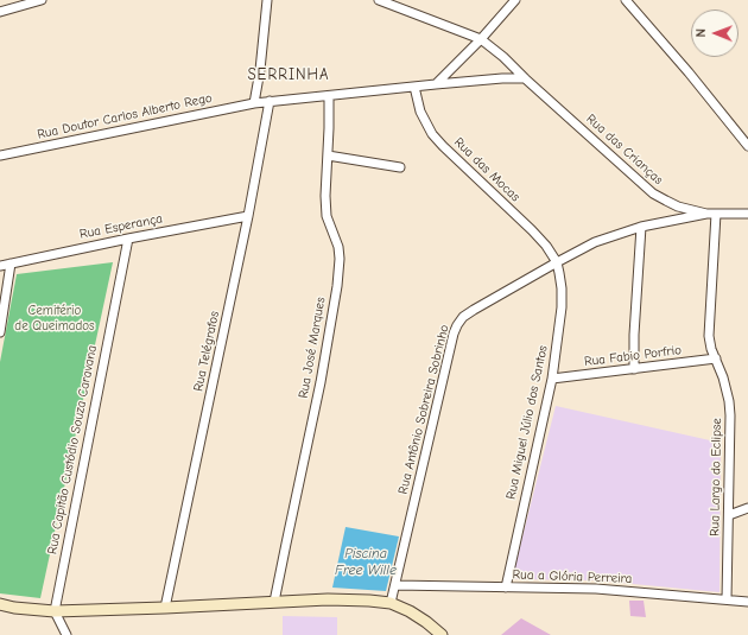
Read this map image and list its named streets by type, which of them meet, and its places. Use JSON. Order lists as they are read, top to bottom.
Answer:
{
  "streets": {
    "street": [
      "Rua Doutor Carlos Alberto Rego",
      "Rua das Crianças",
      "Rua das Mocas",
      "Rua Esperança",
      "Rua José Marques",
      "Rua Telégrafos",
      "Rua Fabio Porfrio",
      "Rua Antônio Sobreira Sobrinho",
      "Rua Miguel Júlio dos Santos",
      "Rua Capitão Custódio Souza Caravana",
      "Rua Largo do Eclipse",
      "Rua a Glória Perreira"
    ]
  },
  "crossings": [
    ["Rua Doutor Carlos Alberto Rego", "Rua das Crianças"],
    ["Rua Doutor Carlos Alberto Rego", "Rua das Mocas"],
    ["Rua Doutor Carlos Alberto Rego", "Rua José Marques"],
    ["Rua Doutor Carlos Alberto Rego", "Rua Telégrafos"],
    ["Rua das Crianças", "Rua Antônio Sobreira Sobrinho"],
    ["Rua das Crianças", "Rua Largo do Eclipse"],
    ["Rua das Mocas", "Rua Antônio Sobreira Sobrinho"],
    ["Rua das Mocas", "Rua Miguel Júlio dos Santos"],
    ["Rua Esperança", "Rua Telégrafos"],
    ["Rua Esperança", "Rua Capitão Custódio Souza Caravana"],
    ["Rua Fabio Porfrio", "Rua Miguel Júlio dos Santos"],
    ["Rua Fabio Porfrio", "Rua Largo do Eclipse"],
    ["Rua Antônio Sobreira Sobrinho", "Rua Miguel Júlio dos Santos"],
    ["Rua Antônio Sobreira Sobrinho", "Rua a Glória Perreira"],
    ["Rua Miguel Júlio dos Santos", "Rua a Glória Perreira"],
    ["Rua Largo do Eclipse", "Rua a Glória Perreira"]
  ],
  "districts": ["SERRINHA"],
  "water": ["Piscina Free Wille"],
  "parks": ["Cemitério de Queimados"],
  "north": "left"
}
